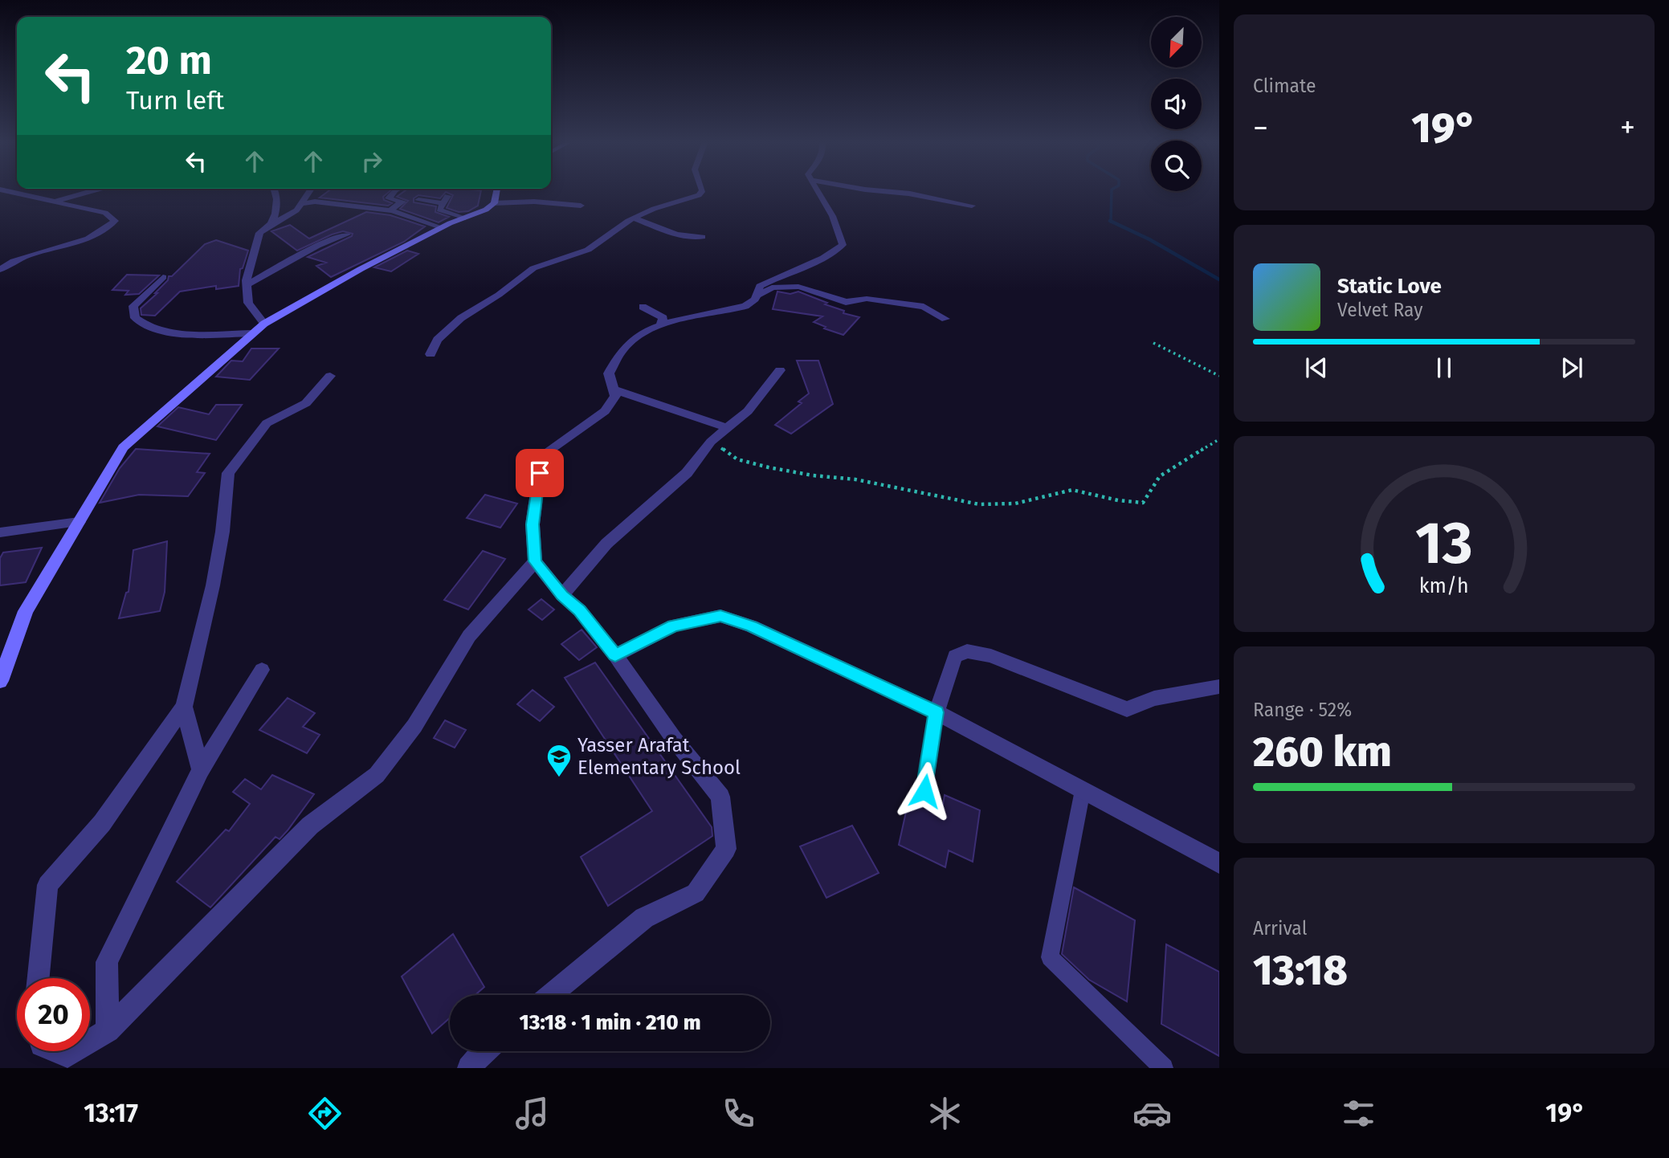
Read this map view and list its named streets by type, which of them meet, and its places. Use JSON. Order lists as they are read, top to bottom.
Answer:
{
  "places": {
    "school or university": ["Yasser Arafat Elementary School"]
  },
  "north": "bottom left",
  "page": {
    "tile": [
      "Climate",
      ["Range · 52%", "260 km"],
      ["Arrival", "13:18"]
    ],
    "turn": ["20 m", "Turn left"],
    "heat": ["−", "19°", "+"],
    "song": ["Static Love", "Velvet Ray"],
    "limit": "20",
    "trip": "13:18 · 1 min · 210 m",
    "tabs": ["13:17", "19°"],
    "gauge": ["13", "km/h"]
  }
}
